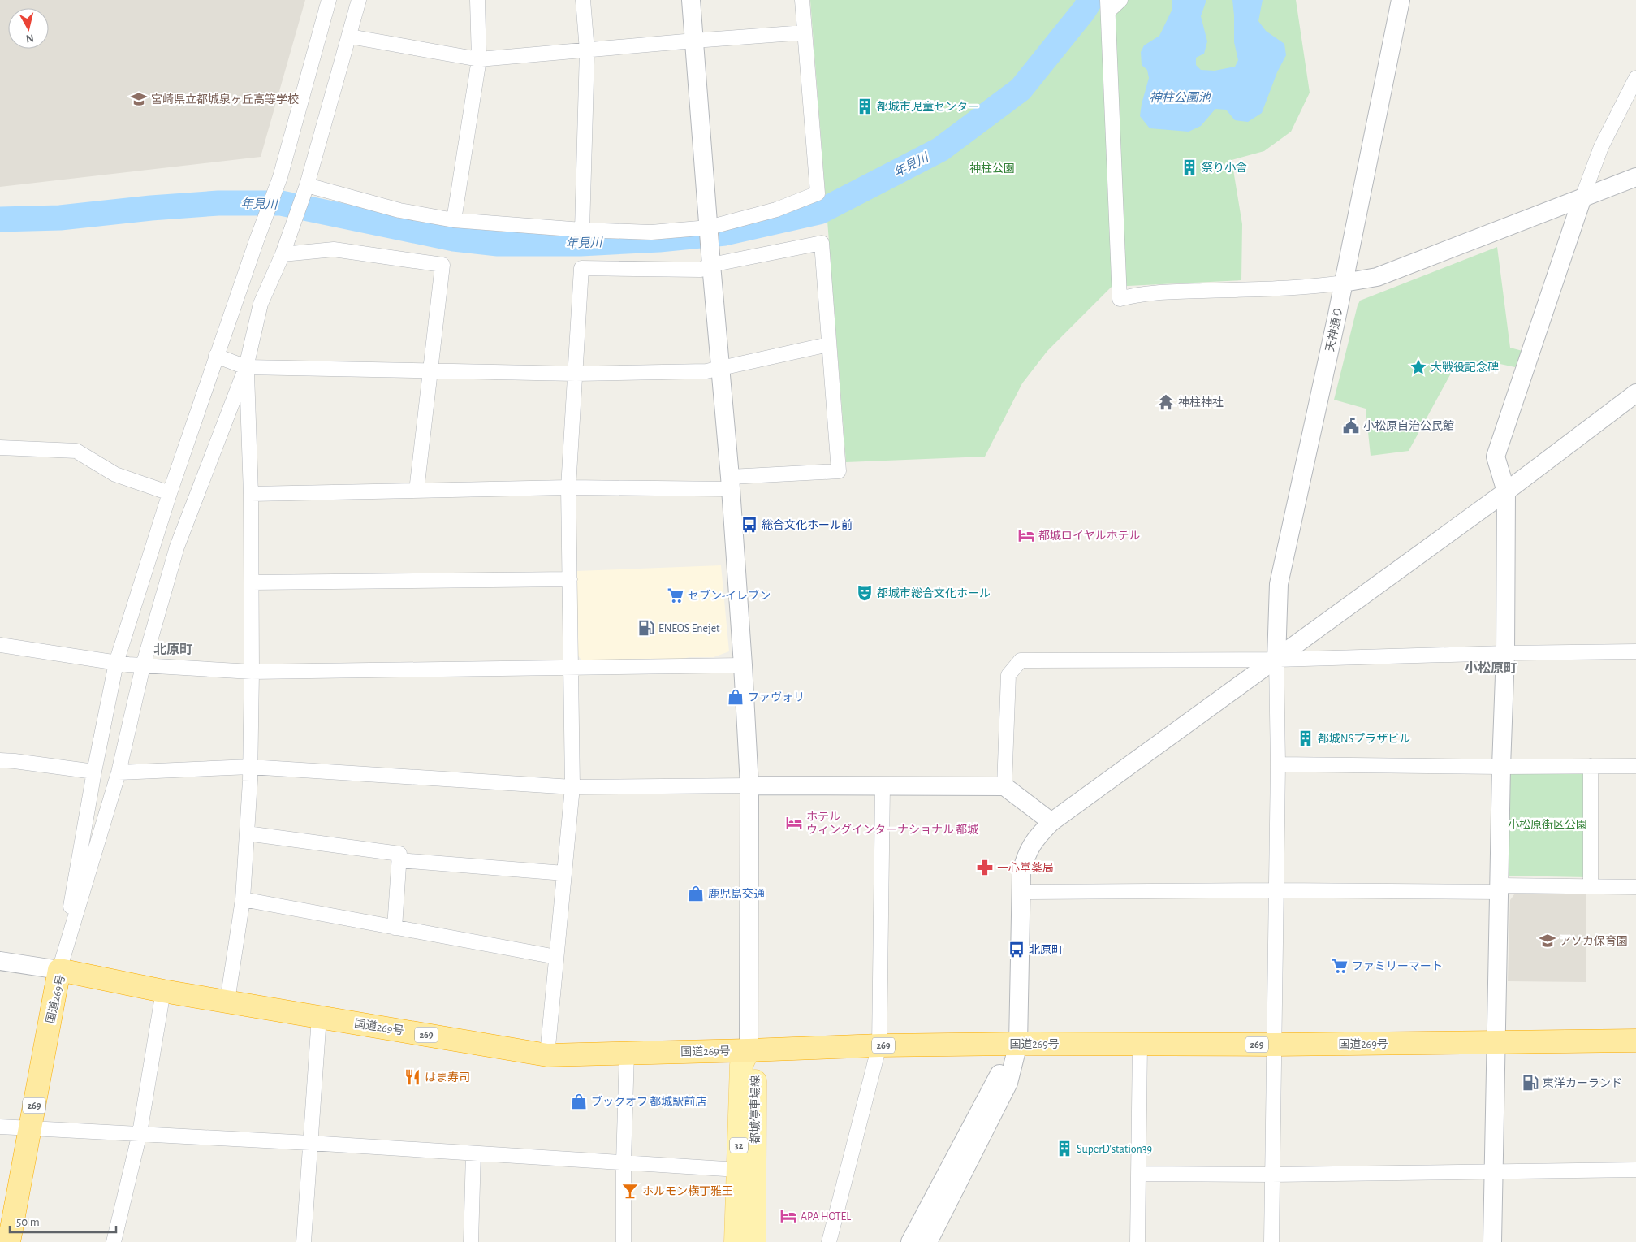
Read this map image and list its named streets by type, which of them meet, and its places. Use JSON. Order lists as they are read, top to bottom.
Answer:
{
  "streets": {
    "highway": ["国道269号", "269"],
    "main road": ["都城停車場線", "32"],
    "street": ["天神通り"]
  },
  "crossings": [
    ["国道269号", "都城停車場線"]
  ],
  "districts": ["北原町", "小松原町"],
  "water": ["神柱公園池", "年見川"],
  "parks": ["神柱公園", "小松原街区公園"],
  "places": {
    "school or university": ["宮崎県立都城泉ヶ丘高等学校", "アソカ保育園"],
    "building": [
      "都城市児童センター",
      "祭り小舎",
      "都城NSプラザビル",
      "SuperD'station39"
    ],
    "place": ["大戦役記念碑"],
    "temple": ["神柱神社"],
    "public building": ["小松原自治公民館"],
    "bus stop": ["総合文化ホール前", "北原町"],
    "hotel": ["都城ロイヤルホテル", "ホテル ウィングインターナショナル 都城", "APA HOTEL"],
    "theatre": ["都城市総合文化ホール"],
    "supermarket": ["セブン-イレブン", "ファミリーマート"],
    "fuel station": ["ENEOS Enejet", "東洋カーランド"],
    "shop": ["ファヴォリ", "鹿児島交通", "ブックオフ 都城駅前店"],
    "pharmacy": ["一心堂薬局"],
    "restaurant": ["はま寿司"],
    "bar": ["ホルモン横丁雅王"]
  },
  "scale_bar": "50 m",
  "north": "bottom"
}
